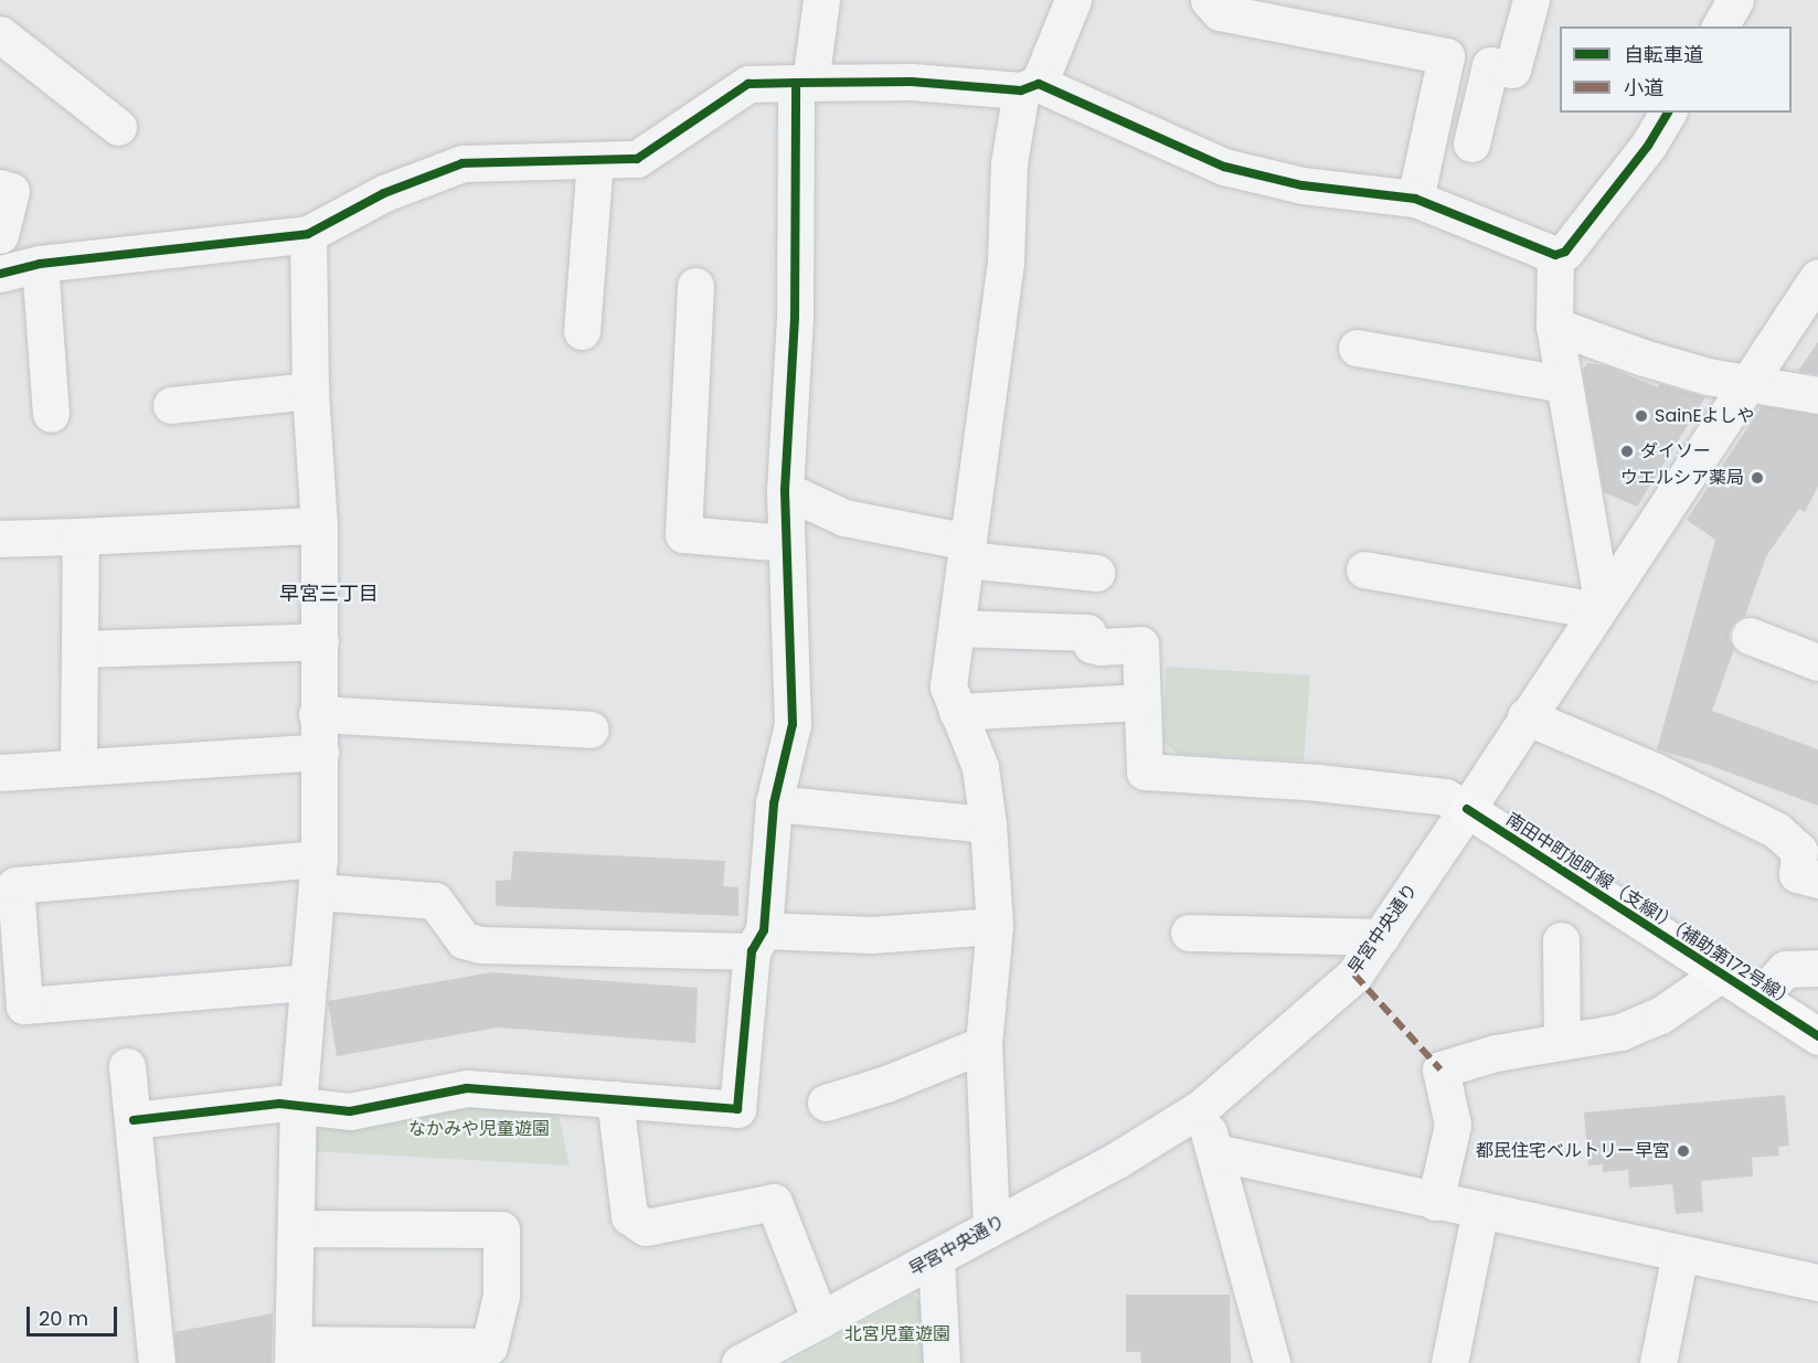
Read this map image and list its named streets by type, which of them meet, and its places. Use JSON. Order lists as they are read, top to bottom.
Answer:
{
  "streets": {
    "main road": ["南田中町旭町線（支線1）（補助第172号線）"],
    "street": ["早宮中央通り"]
  },
  "crossings": [
    ["南田中町旭町線（支線1）（補助第172号線）", "早宮中央通り"]
  ],
  "districts": ["早宮三丁目"],
  "parks": ["なかみや児童遊園", "北宮児童遊園"],
  "places": [
    "SainEよしや",
    "ダイソー",
    "ウエルシア薬局",
    "都民住宅ベルトリー早宮"
  ],
  "legend": ["自転車道", "小道"],
  "scale_bar": "20 m"
}
